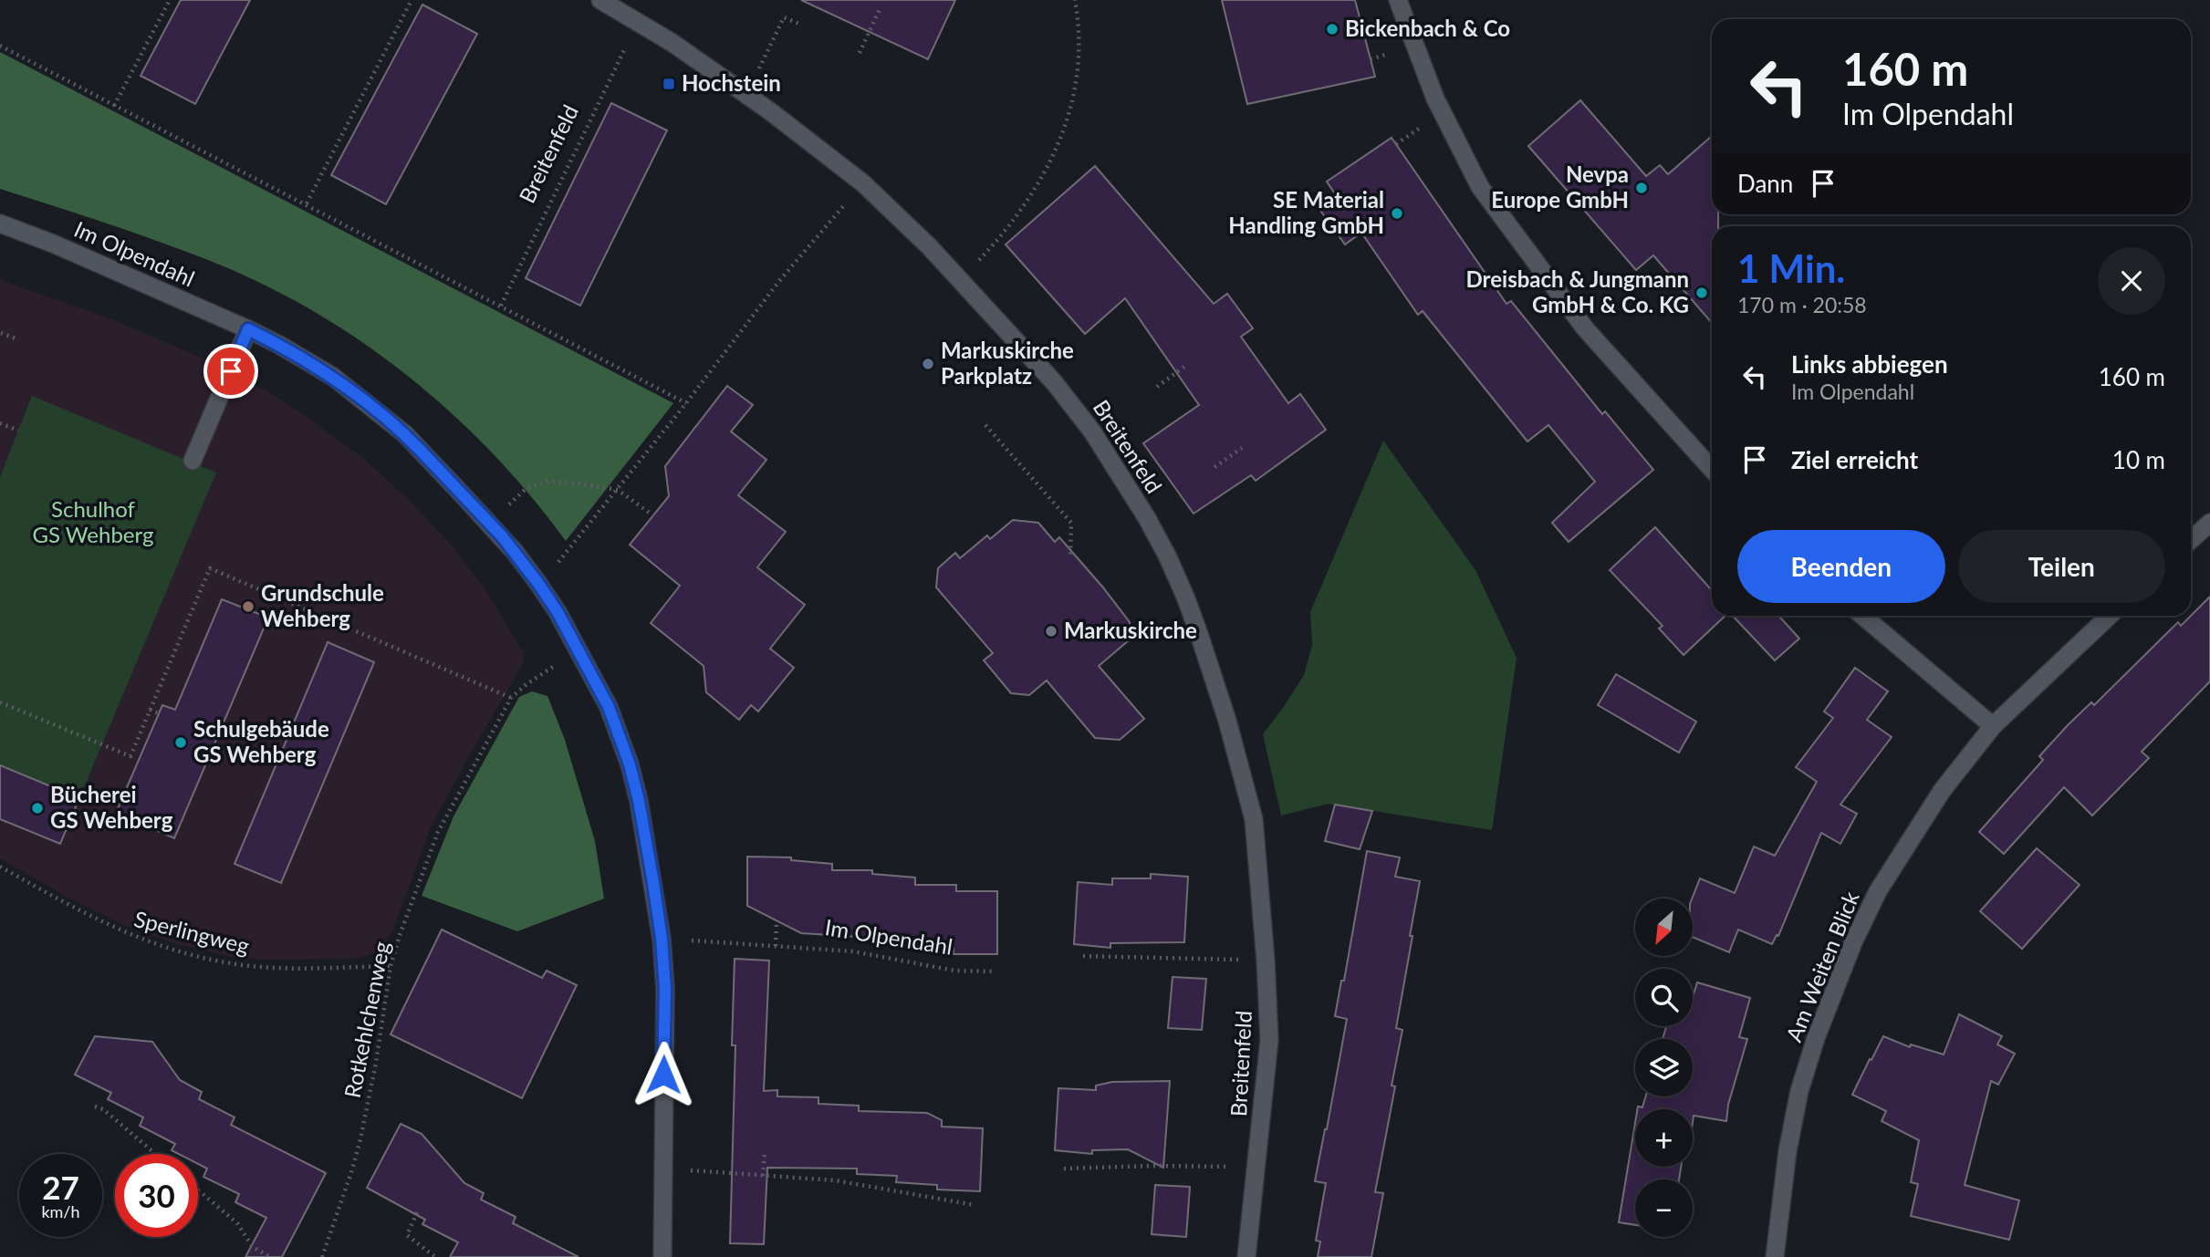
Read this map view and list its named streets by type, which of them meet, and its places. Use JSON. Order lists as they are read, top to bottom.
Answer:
{
  "streets": {
    "street": ["Breitenfeld", "Im Olpendahl", "Am Weiten Blick"],
    "path": ["Sperlingweg", "Rotkehlchenweg"]
  },
  "crossings": [
    ["Im Olpendahl", "Rotkehlchenweg"],
    ["Sperlingweg", "Rotkehlchenweg"]
  ],
  "parks": ["Schulhof GS Wehberg"],
  "places": {
    "other": [
      "Bickenbach & Co",
      "Nevpa Europe GmbH",
      "SE Material Handling GmbH",
      "Dreisbach & Jungmann GmbH & Co. KG",
      "Markuskirche Parkplatz",
      "Grundschule Wehberg",
      "Markuskirche",
      "Schulgebäude GS Wehberg",
      "Bücherei GS Wehberg"
    ],
    "transit": ["Hochstein"]
  },
  "north": "bottom left",
  "page": {
    "turn": ["160 m", "Im Olpendahl"],
    "then": "Dann",
    "heading": ["1 Min.", "170 m · 20:58"],
    "list": [
      {
        "name": "Links abbiegen",
        "note": "Im Olpendahl",
        "value": "160 m"
      },
      {
        "name": "Ziel erreicht",
        "value": "10 m"
      }
    ],
    "buttons": ["Beenden", "Teilen"],
    "map_buttons": ["+", "−"],
    "speed": "27 km/h",
    "limit": "30"
  }
}
